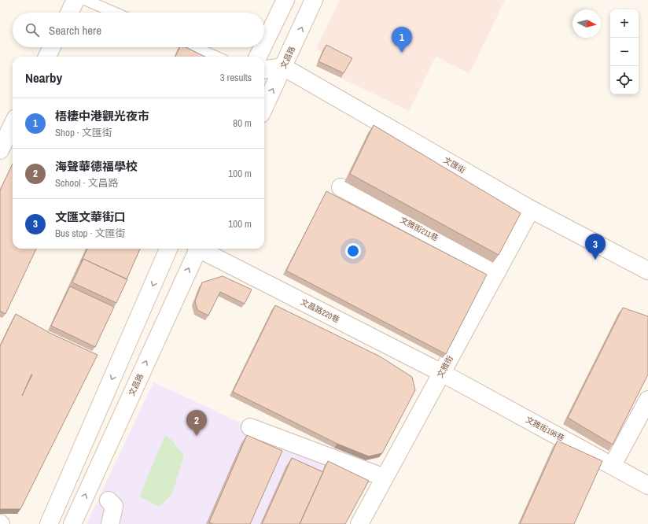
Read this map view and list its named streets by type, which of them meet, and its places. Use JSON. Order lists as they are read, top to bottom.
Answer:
{
  "streets": {
    "street": [
      "文昌路",
      "文匯街",
      "文雅街211巷",
      "文昌路220巷",
      "文雅街",
      "文雅街196巷"
    ]
  },
  "crossings": [
    ["文昌路", "文匯街"],
    ["文匯街", "文雅街"],
    ["文雅街211巷", "文雅街"],
    ["文昌路220巷", "文雅街"],
    ["文昌路220巷", "文雅街196巷"],
    ["文雅街", "文雅街196巷"]
  ],
  "north": "right",
  "page": {
    "map_buttons": ["+", "−"],
    "search": "Search here",
    "pins": ["1", "3", "2"],
    "heading": ["Nearby", "3 results"],
    "list": [
      {
        "mark": "1",
        "name": "梧棲中港觀光夜市",
        "note": "Shop · 文匯街",
        "value": "80 m"
      },
      {
        "mark": "2",
        "name": "海聲華德福學校",
        "note": "School · 文昌路",
        "value": "100 m"
      },
      {
        "mark": "3",
        "name": "文匯文華街口",
        "note": "Bus stop · 文匯街",
        "value": "100 m"
      }
    ]
  }
}
